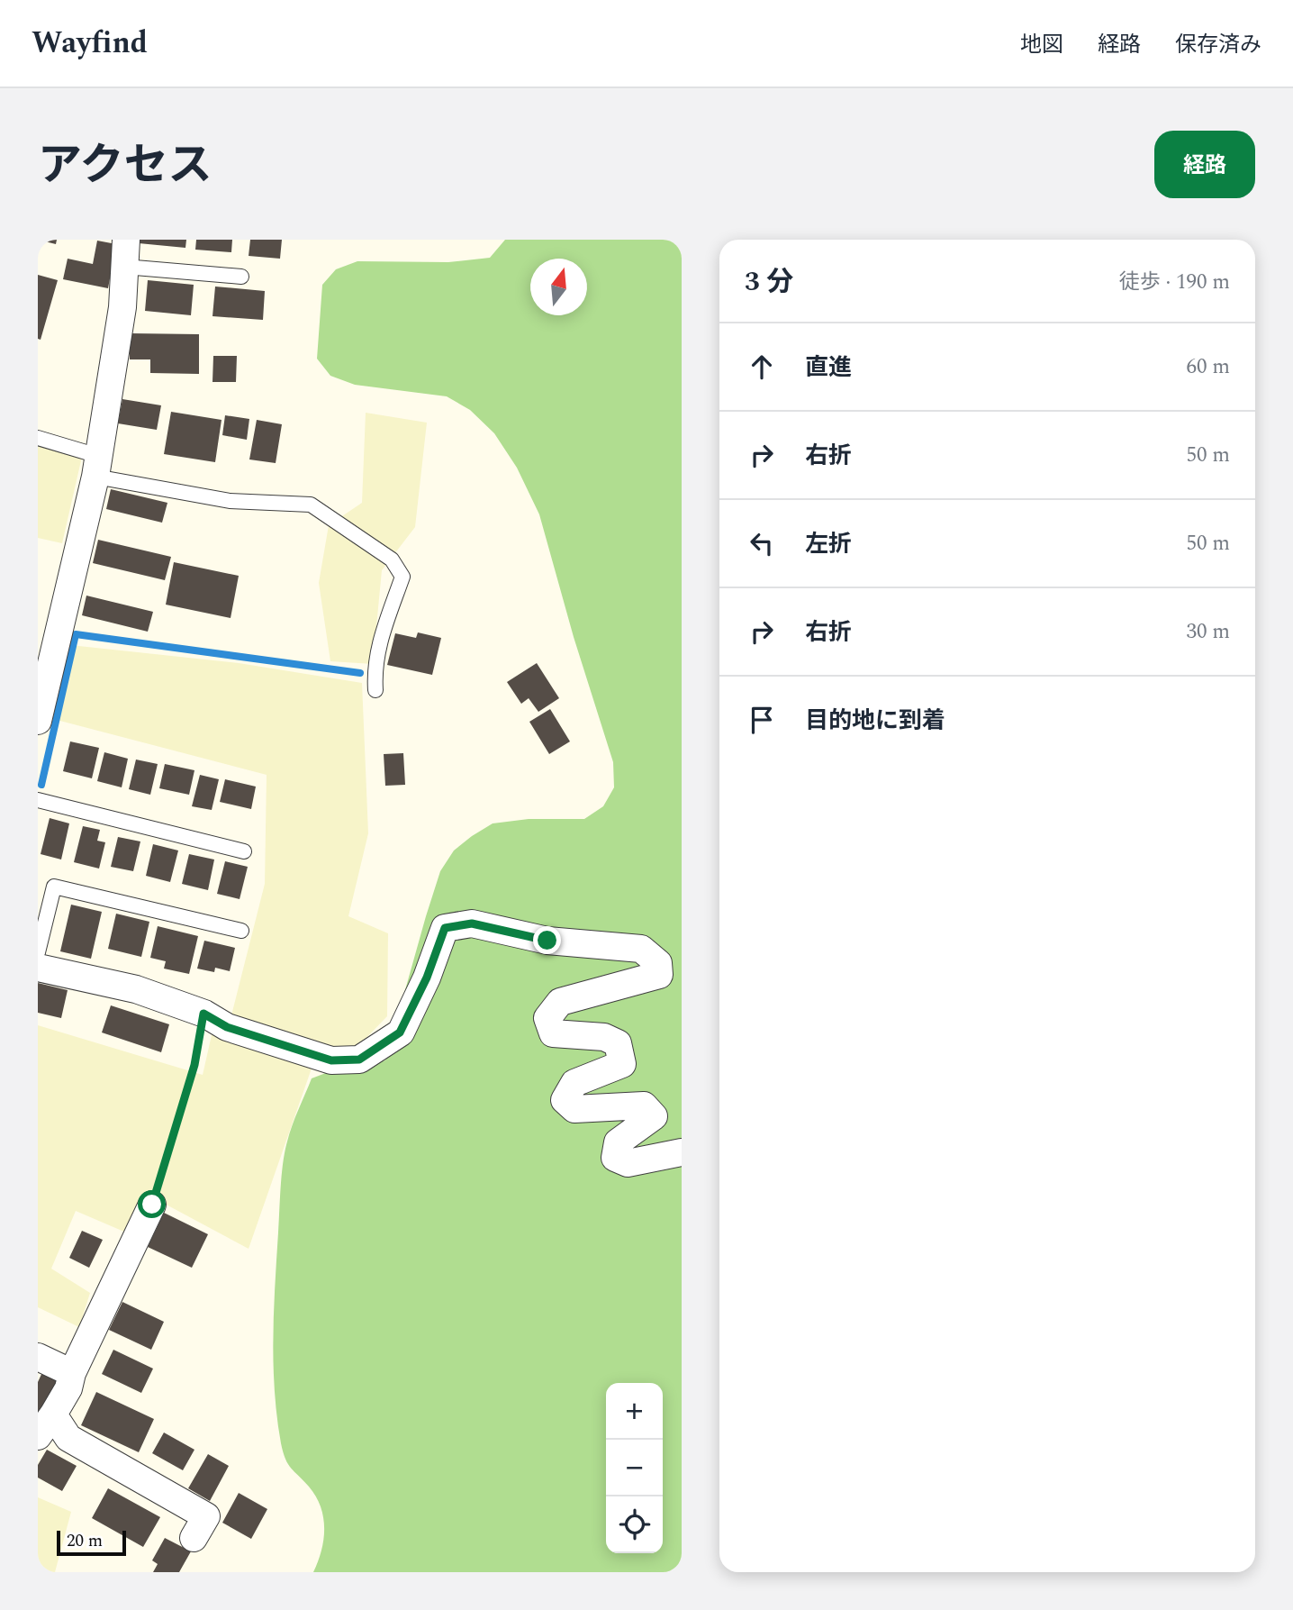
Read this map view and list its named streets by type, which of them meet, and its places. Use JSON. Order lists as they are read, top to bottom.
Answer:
{
  "scale_bar": "20 m",
  "north": "top",
  "page": {
    "header": "Wayfind",
    "nav": ["地図", "経路", "保存済み"],
    "title": "アクセス",
    "buttons": "経路",
    "heading": ["3 分", "徒歩 · 190 m"],
    "list": [
      ["直進", "60 m"],
      ["右折", "50 m"],
      ["左折", "50 m"],
      ["右折", "30 m"],
      "目的地に到着"
    ],
    "map_buttons": ["+", "−"],
    "scale": "20 m"
  }
}
